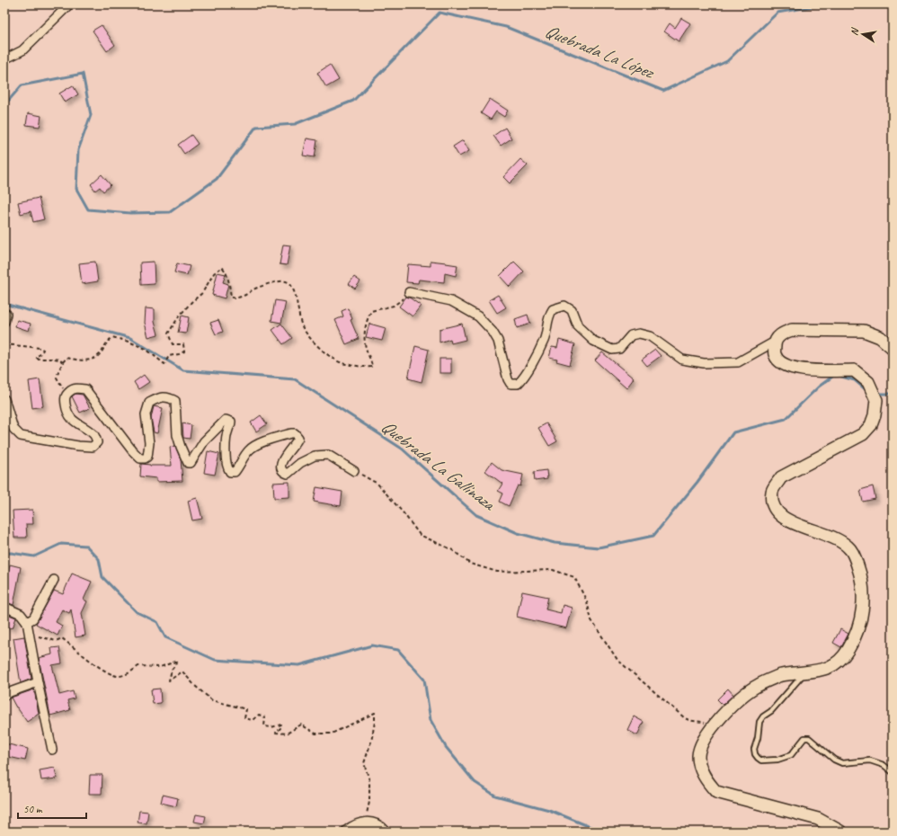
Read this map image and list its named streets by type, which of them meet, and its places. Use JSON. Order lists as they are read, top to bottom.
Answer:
{
  "water": ["Quebrada La López", "Quebrada La Gallinaza"],
  "scale_bar": "50 m",
  "north": "left"
}
